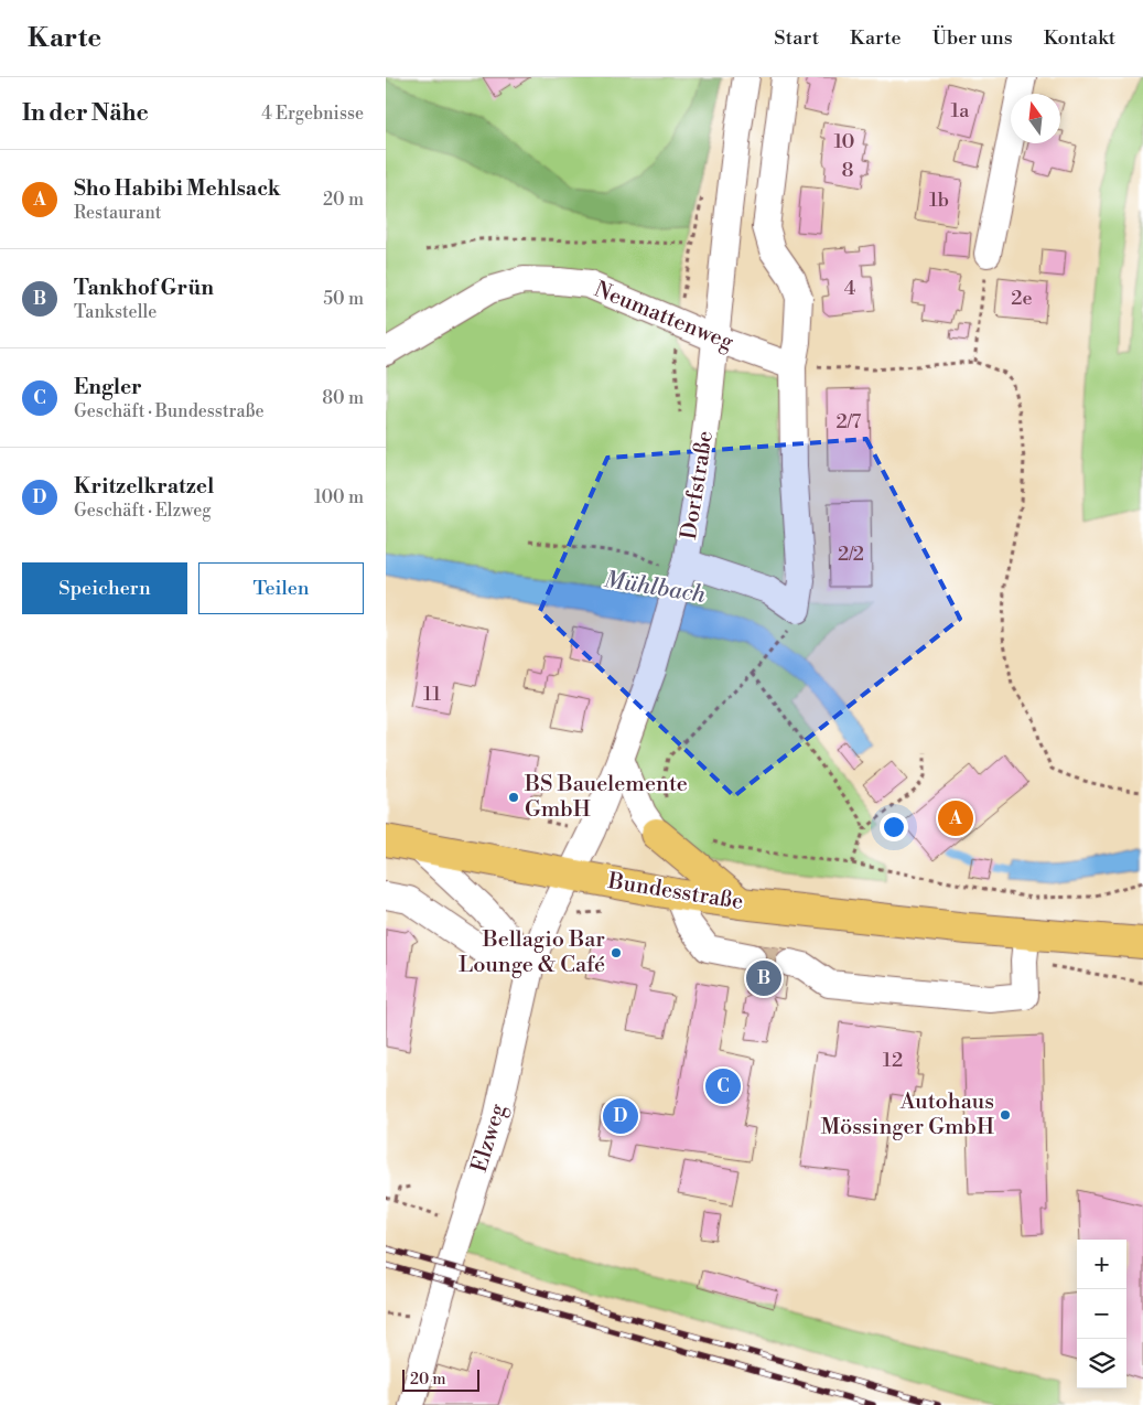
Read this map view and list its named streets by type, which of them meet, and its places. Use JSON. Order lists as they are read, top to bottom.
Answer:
{
  "streets": {
    "main road": ["Bundesstraße"],
    "street": ["Neumattenweg", "Dorfstraße", "Elzweg"]
  },
  "crossings": [
    ["Neumattenweg", "Dorfstraße"],
    ["Dorfstraße", "Bundesstraße"],
    ["Dorfstraße", "Elzweg"],
    ["Bundesstraße", "Elzweg"]
  ],
  "water": ["Mühlbach"],
  "places": ["BS Bauelemente GmbH", "Bellagio Bar Lounge & Café", "Autohaus Mössinger GmbH"],
  "house_numbers": [
    "1a",
    "10",
    "8",
    "1b",
    "4",
    "2e",
    "2/7",
    "2/2",
    "11",
    "12"
  ],
  "scale_bar": "20 m",
  "north": "top",
  "page": {
    "header": "Karte",
    "nav": [
      "Start",
      "Karte",
      "Über uns",
      "Kontakt"
    ],
    "heading": ["In der Nähe", "4 Ergebnisse"],
    "list": [
      {
        "mark": "A",
        "name": "Sho Habibi Mehlsack",
        "note": "Restaurant",
        "value": "20 m"
      },
      {
        "mark": "B",
        "name": "Tankhof Grün",
        "note": "Tankstelle",
        "value": "50 m"
      },
      {
        "mark": "C",
        "name": "Engler",
        "note": "Geschäft · Bundesstraße",
        "value": "80 m"
      },
      {
        "mark": "D",
        "name": "Kritzelkratzel",
        "note": "Geschäft · Elzweg",
        "value": "100 m"
      }
    ],
    "buttons": ["Speichern", "Teilen"],
    "pins": [
      "A",
      "B",
      "C",
      "D"
    ],
    "map_buttons": ["+", "−"],
    "scale": "20 m"
  }
}
